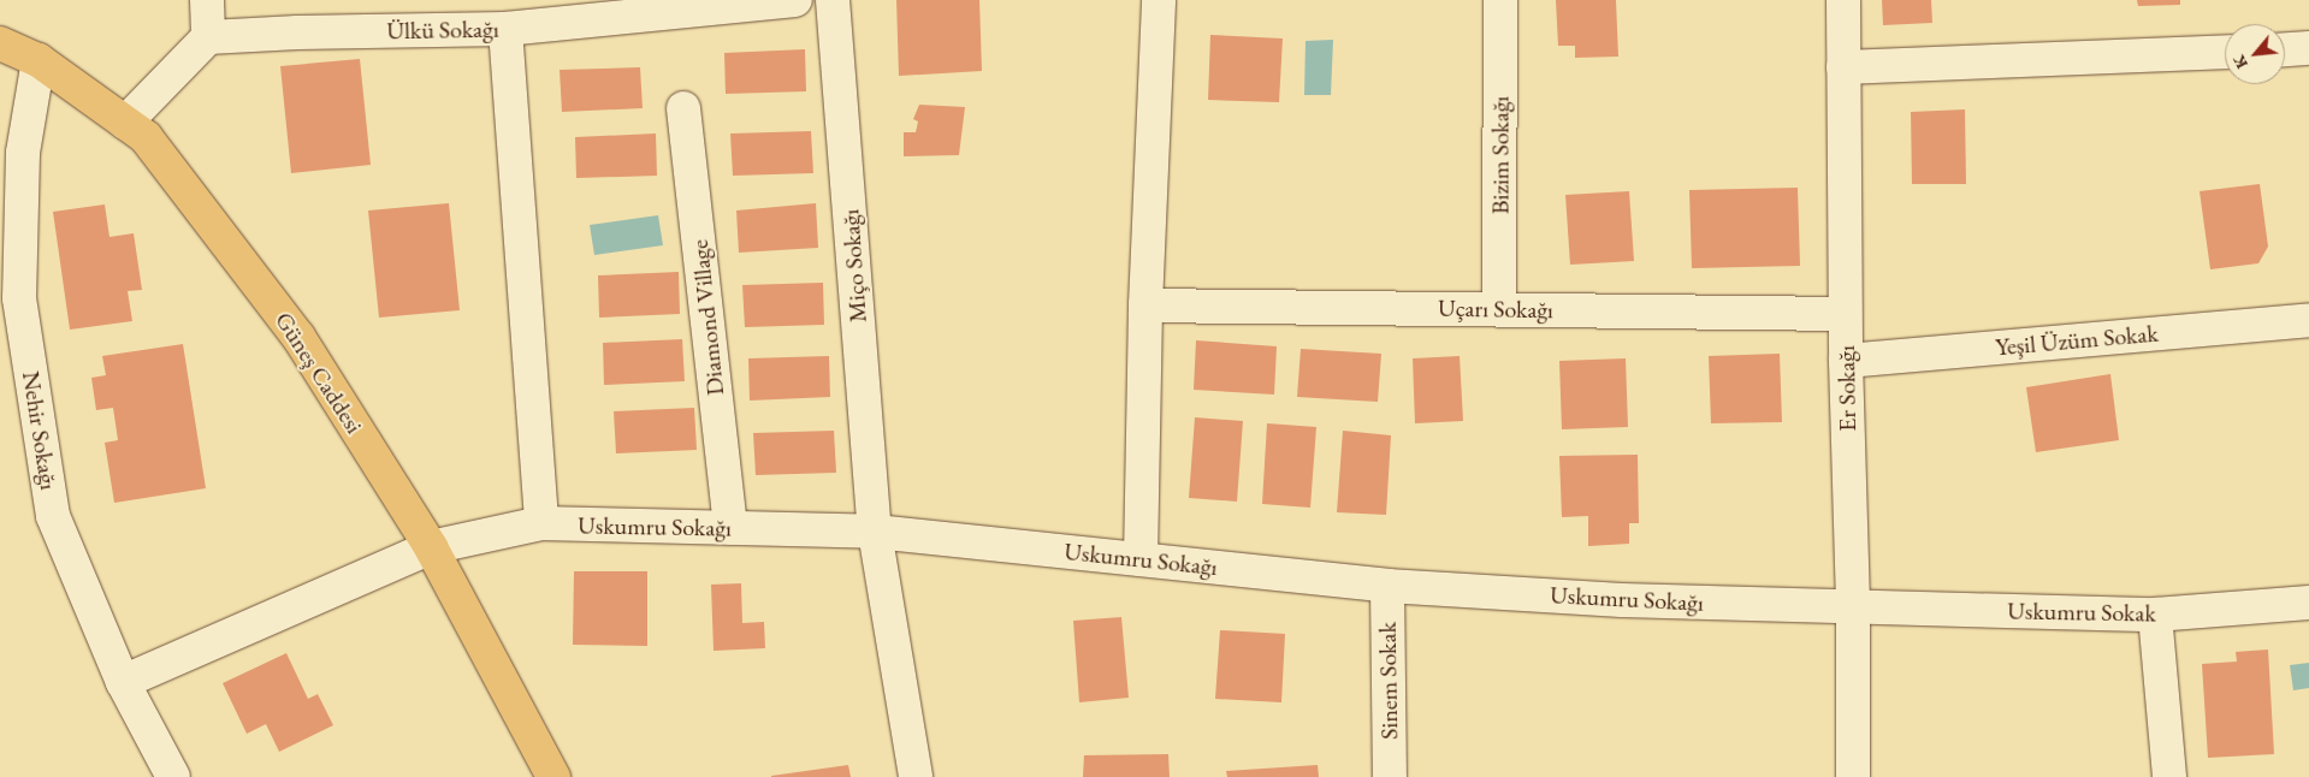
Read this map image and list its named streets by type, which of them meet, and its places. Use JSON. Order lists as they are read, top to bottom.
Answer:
{
  "streets": {
    "main road": ["Güneş Caddesi"],
    "street": [
      "Ülkü Sokağı",
      "Bizim Sokağı",
      "Miço Sokağı",
      "Uçarı Sokağı",
      "Diamond Village",
      "Yeşil Üzüm Sokak",
      "Er Sokağı",
      "Nehir Sokağı",
      "Uskumru Sokağı",
      "Uskumru Sokak",
      "Sinem Sokak"
    ]
  },
  "crossings": [
    ["Bizim Sokağı", "Uçarı Sokağı"],
    ["Miço Sokağı", "Uskumru Sokağı"],
    ["Uçarı Sokağı", "Er Sokağı"],
    ["Diamond Village", "Uskumru Sokağı"],
    ["Yeşil Üzüm Sokak", "Er Sokağı"],
    ["Güneş Caddesi", "Nehir Sokağı"],
    ["Güneş Caddesi", "Uskumru Sokağı"],
    ["Er Sokağı", "Uskumru Sokağı"],
    ["Er Sokağı", "Uskumru Sokak"],
    ["Nehir Sokağı", "Uskumru Sokağı"],
    ["Uskumru Sokağı", "Uskumru Sokak"],
    ["Uskumru Sokağı", "Sinem Sokak"]
  ],
  "north": "bottom left"
}
